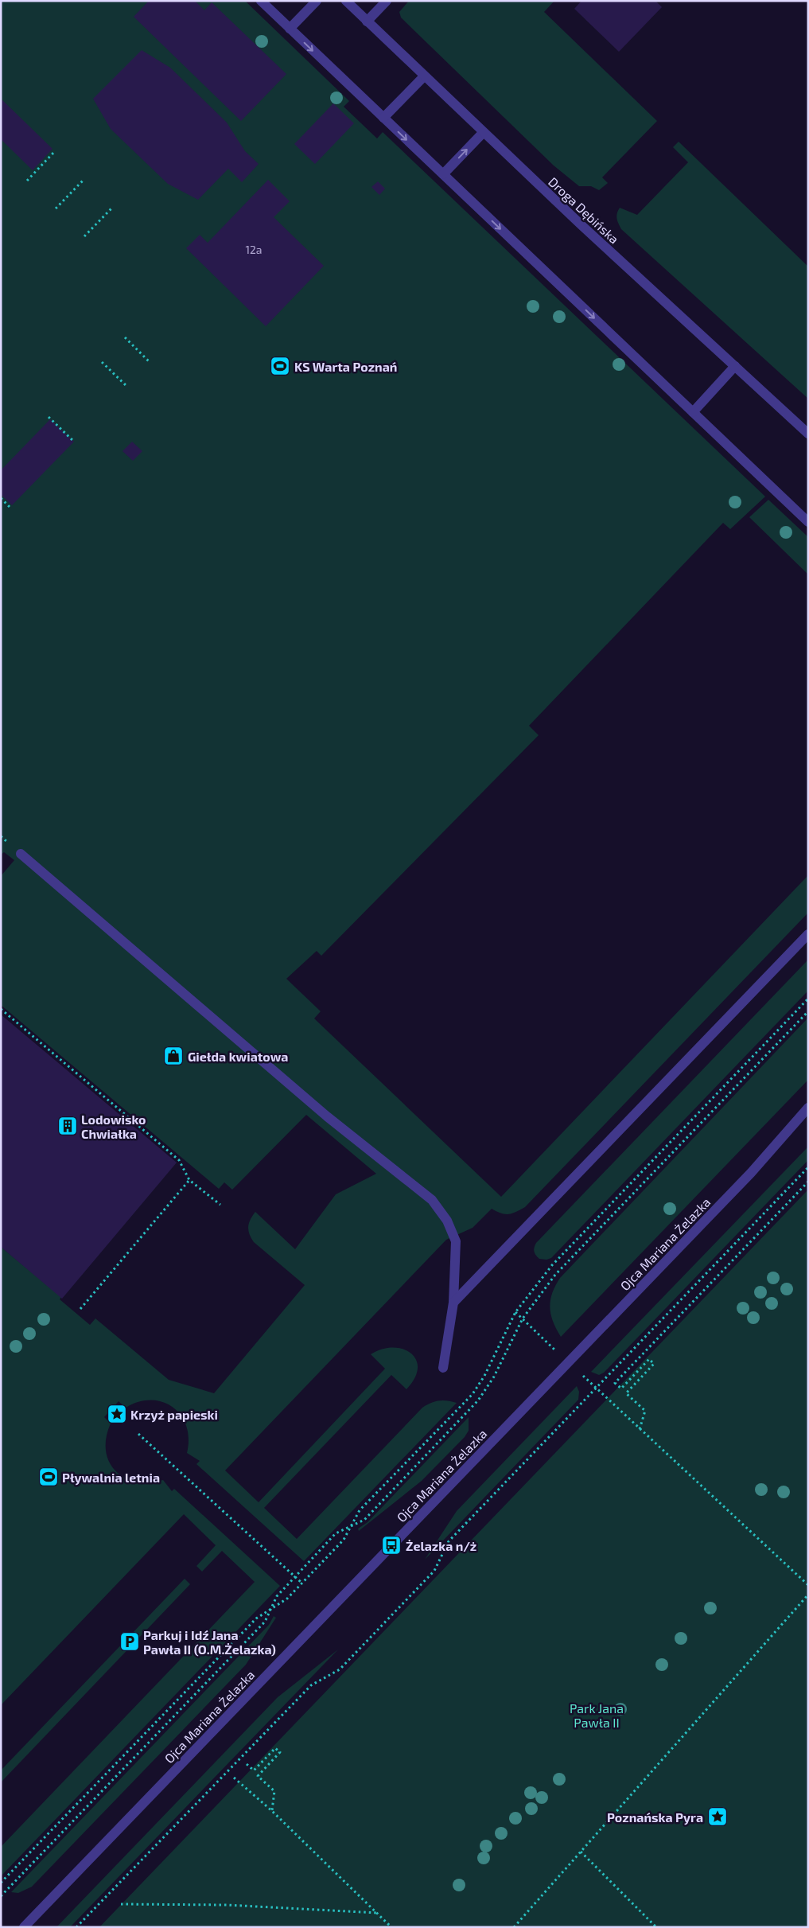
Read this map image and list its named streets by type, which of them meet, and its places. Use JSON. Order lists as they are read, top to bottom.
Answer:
{
  "streets": {
    "street": ["Droga Dębińska", "Ojca Mariana Żelazka"]
  },
  "parks": ["Park Jana Pawła II"],
  "places": {
    "sports": ["KS Warta Poznań", "Pływalnia letnia"],
    "shop": ["Giełda kwiatowa"],
    "building": ["Lodowisko Chwiałka"],
    "place": ["Krzyż papieski", "Poznańska Pyra"],
    "bus stop": ["Żelazka n/ż"],
    "parking": ["Parkuj i Idź Jana Pawła II (O.M.Żelazka)"]
  },
  "house_numbers": ["12a"]
}
